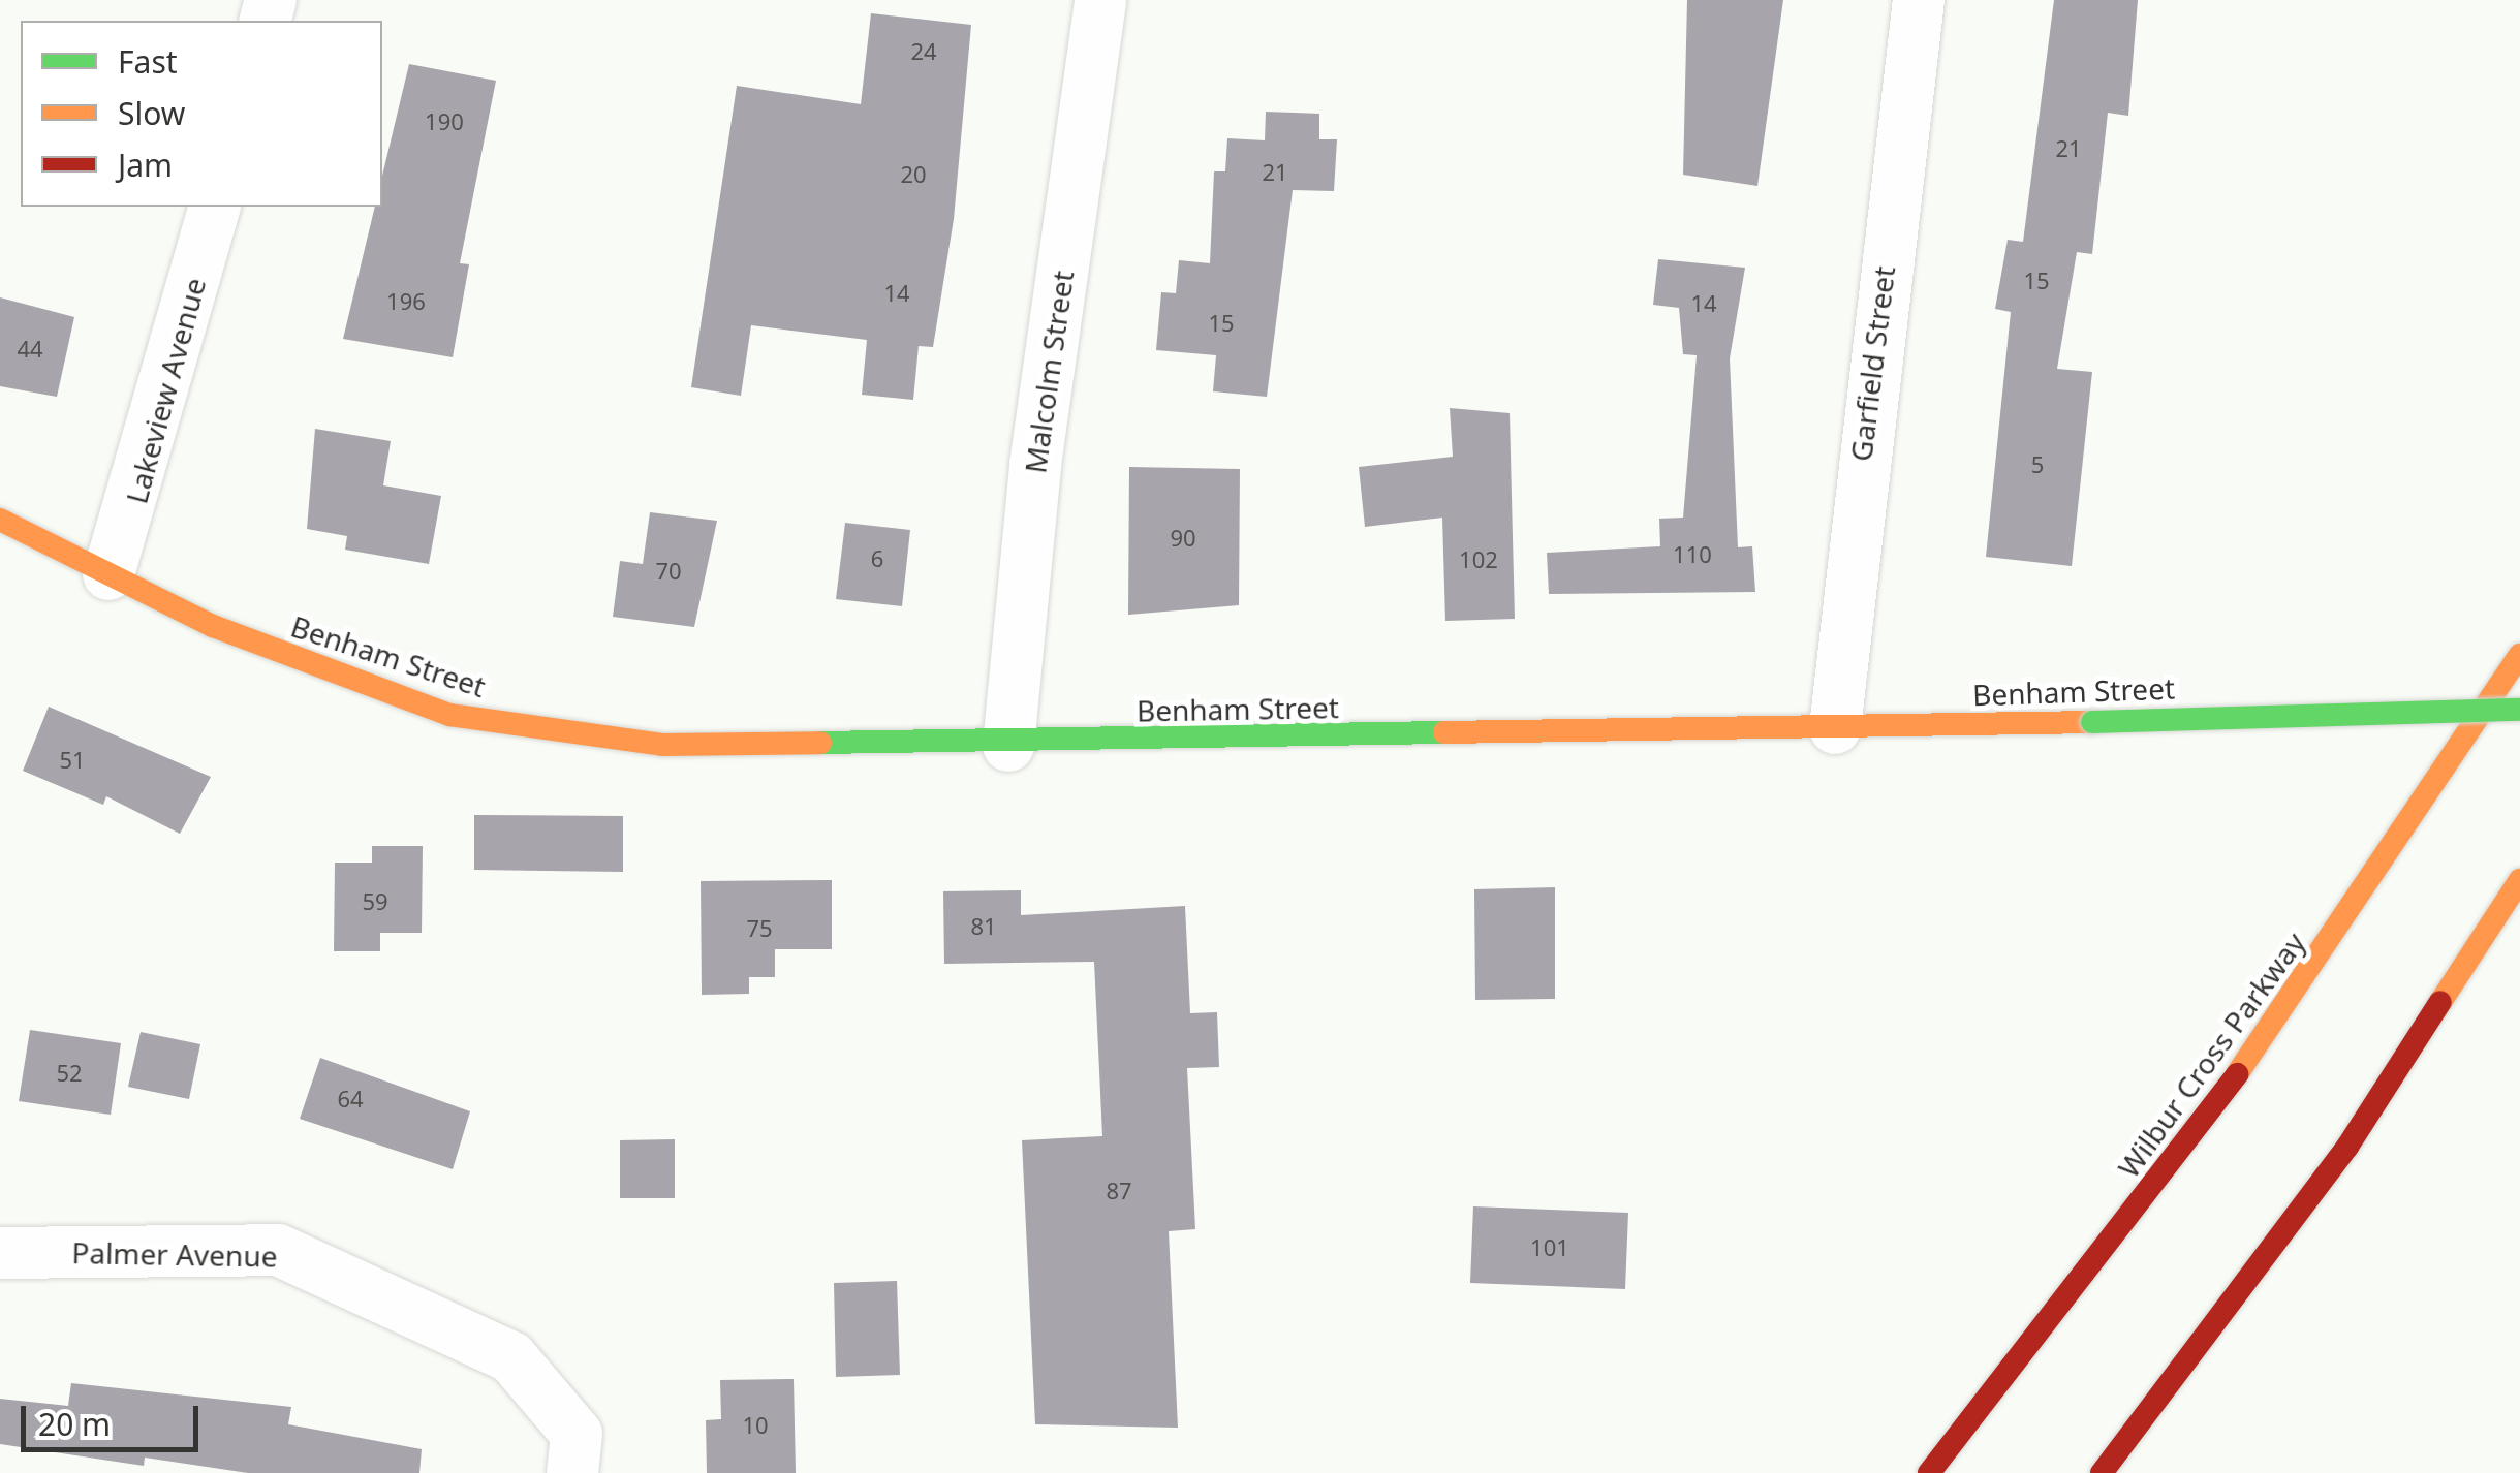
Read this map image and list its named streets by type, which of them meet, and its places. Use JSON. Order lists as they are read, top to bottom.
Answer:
{
  "streets": {
    "main road": ["Benham Street", "Wilbur Cross Parkway"],
    "street": [
      "Garfield Street",
      "Malcolm Street",
      "Lakeview Avenue",
      "Palmer Avenue"
    ]
  },
  "crossings": [
    ["Garfield Street", "Benham Street"],
    ["Malcolm Street", "Benham Street"],
    ["Lakeview Avenue", "Benham Street"]
  ],
  "house_numbers": [
    "24",
    "190",
    "21",
    "21",
    "20",
    "15",
    "14",
    "196",
    "14",
    "15",
    "44",
    "5",
    "90",
    "110",
    "6",
    "102",
    "70",
    "51",
    "59",
    "81",
    "75",
    "52",
    "64",
    "87",
    "101",
    "10"
  ],
  "legend": ["Fast", "Slow", "Jam"],
  "scale_bar": "20 m"
}
